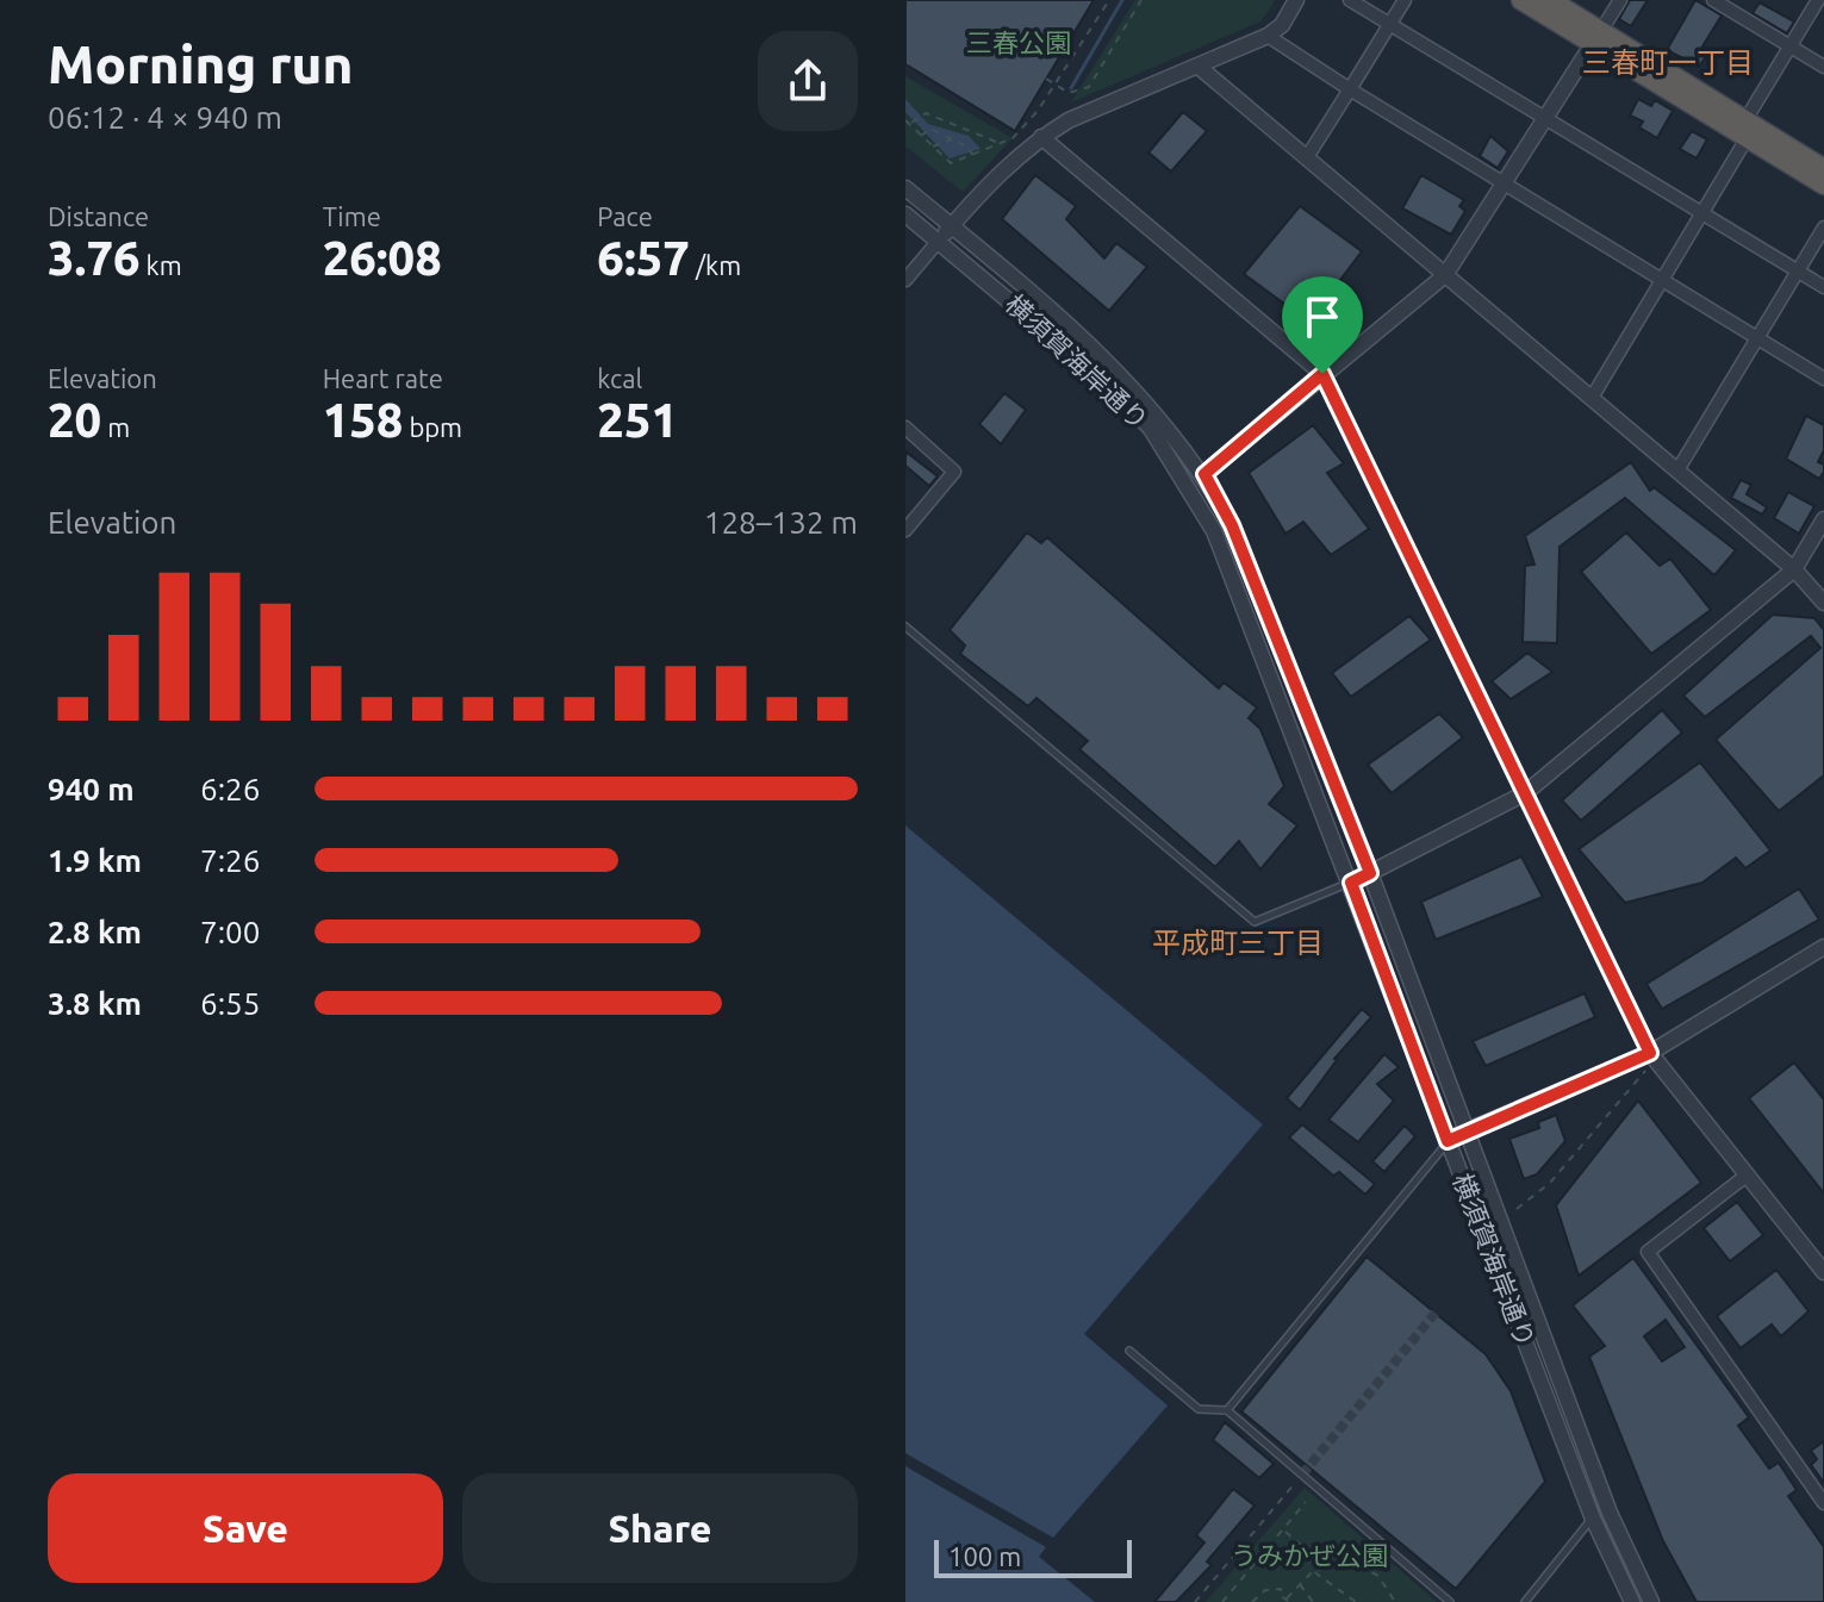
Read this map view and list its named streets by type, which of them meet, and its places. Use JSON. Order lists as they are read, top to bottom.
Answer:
{
  "streets": {
    "street": ["横須賀海岸通り"]
  },
  "districts": ["三春町一丁目", "平成町三丁目"],
  "parks": ["三春公園", "うみかぜ公園"],
  "scale_bar": "100 m",
  "page": {
    "heading": ["Morning run", "06:12 · 4 × 940 m"],
    "stats": [
      ["Distance", "3.76 km"],
      ["Time", "26:08"],
      ["Pace", "6:57 /km"],
      ["Elevation", "20 m"],
      ["Heart rate", "158 bpm"],
      ["kcal", "251"]
    ],
    "chart": ["Elevation", "128–132 m"],
    "list": [
      {
        "name": "940 m",
        "note": "6:26"
      },
      {
        "name": "1.9 km",
        "note": "7:26"
      },
      {
        "name": "2.8 km",
        "note": "7:00"
      },
      {
        "name": "3.8 km",
        "note": "6:55"
      }
    ],
    "buttons": ["Save", "Share"],
    "scale": "100 m"
  }
}
